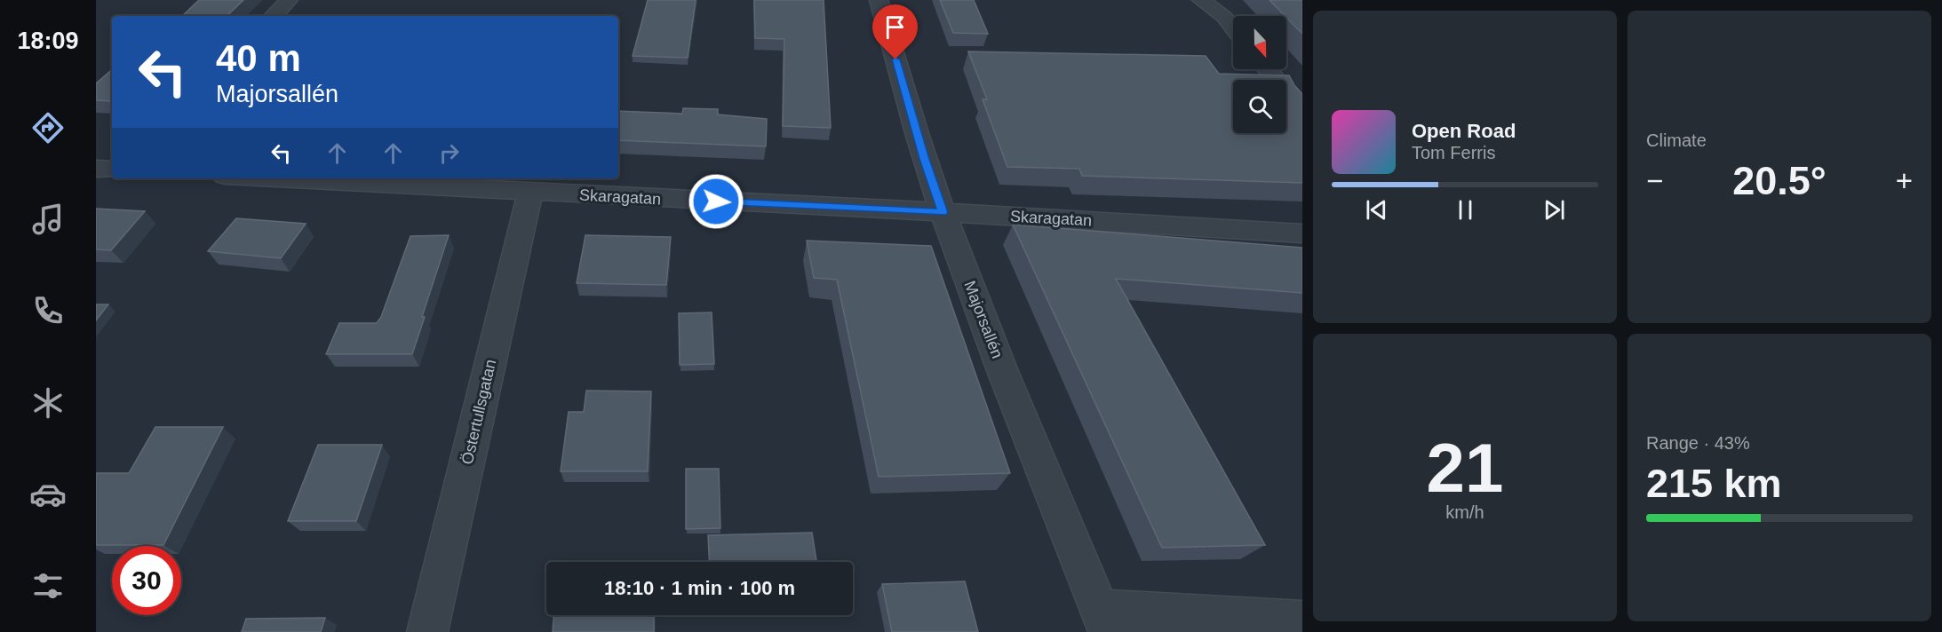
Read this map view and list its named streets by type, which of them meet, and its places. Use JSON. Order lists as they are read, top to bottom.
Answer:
{
  "streets": {
    "street": ["Skaragatan", "Majorsallén", "Östertullsgatan"]
  },
  "crossings": [
    ["Skaragatan", "Majorsallén"],
    ["Skaragatan", "Östertullsgatan"]
  ],
  "north": "bottom",
  "page": {
    "tabs": "18:09",
    "tile": [
      "Climate",
      ["21", "km/h"],
      ["Range · 43%", "215 km"]
    ],
    "turn": ["40 m", "Majorsallén"],
    "song": ["Open Road", "Tom Ferris"],
    "heat": ["−", "20.5°", "+"],
    "limit": "30",
    "trip": "18:10 · 1 min · 100 m"
  }
}
